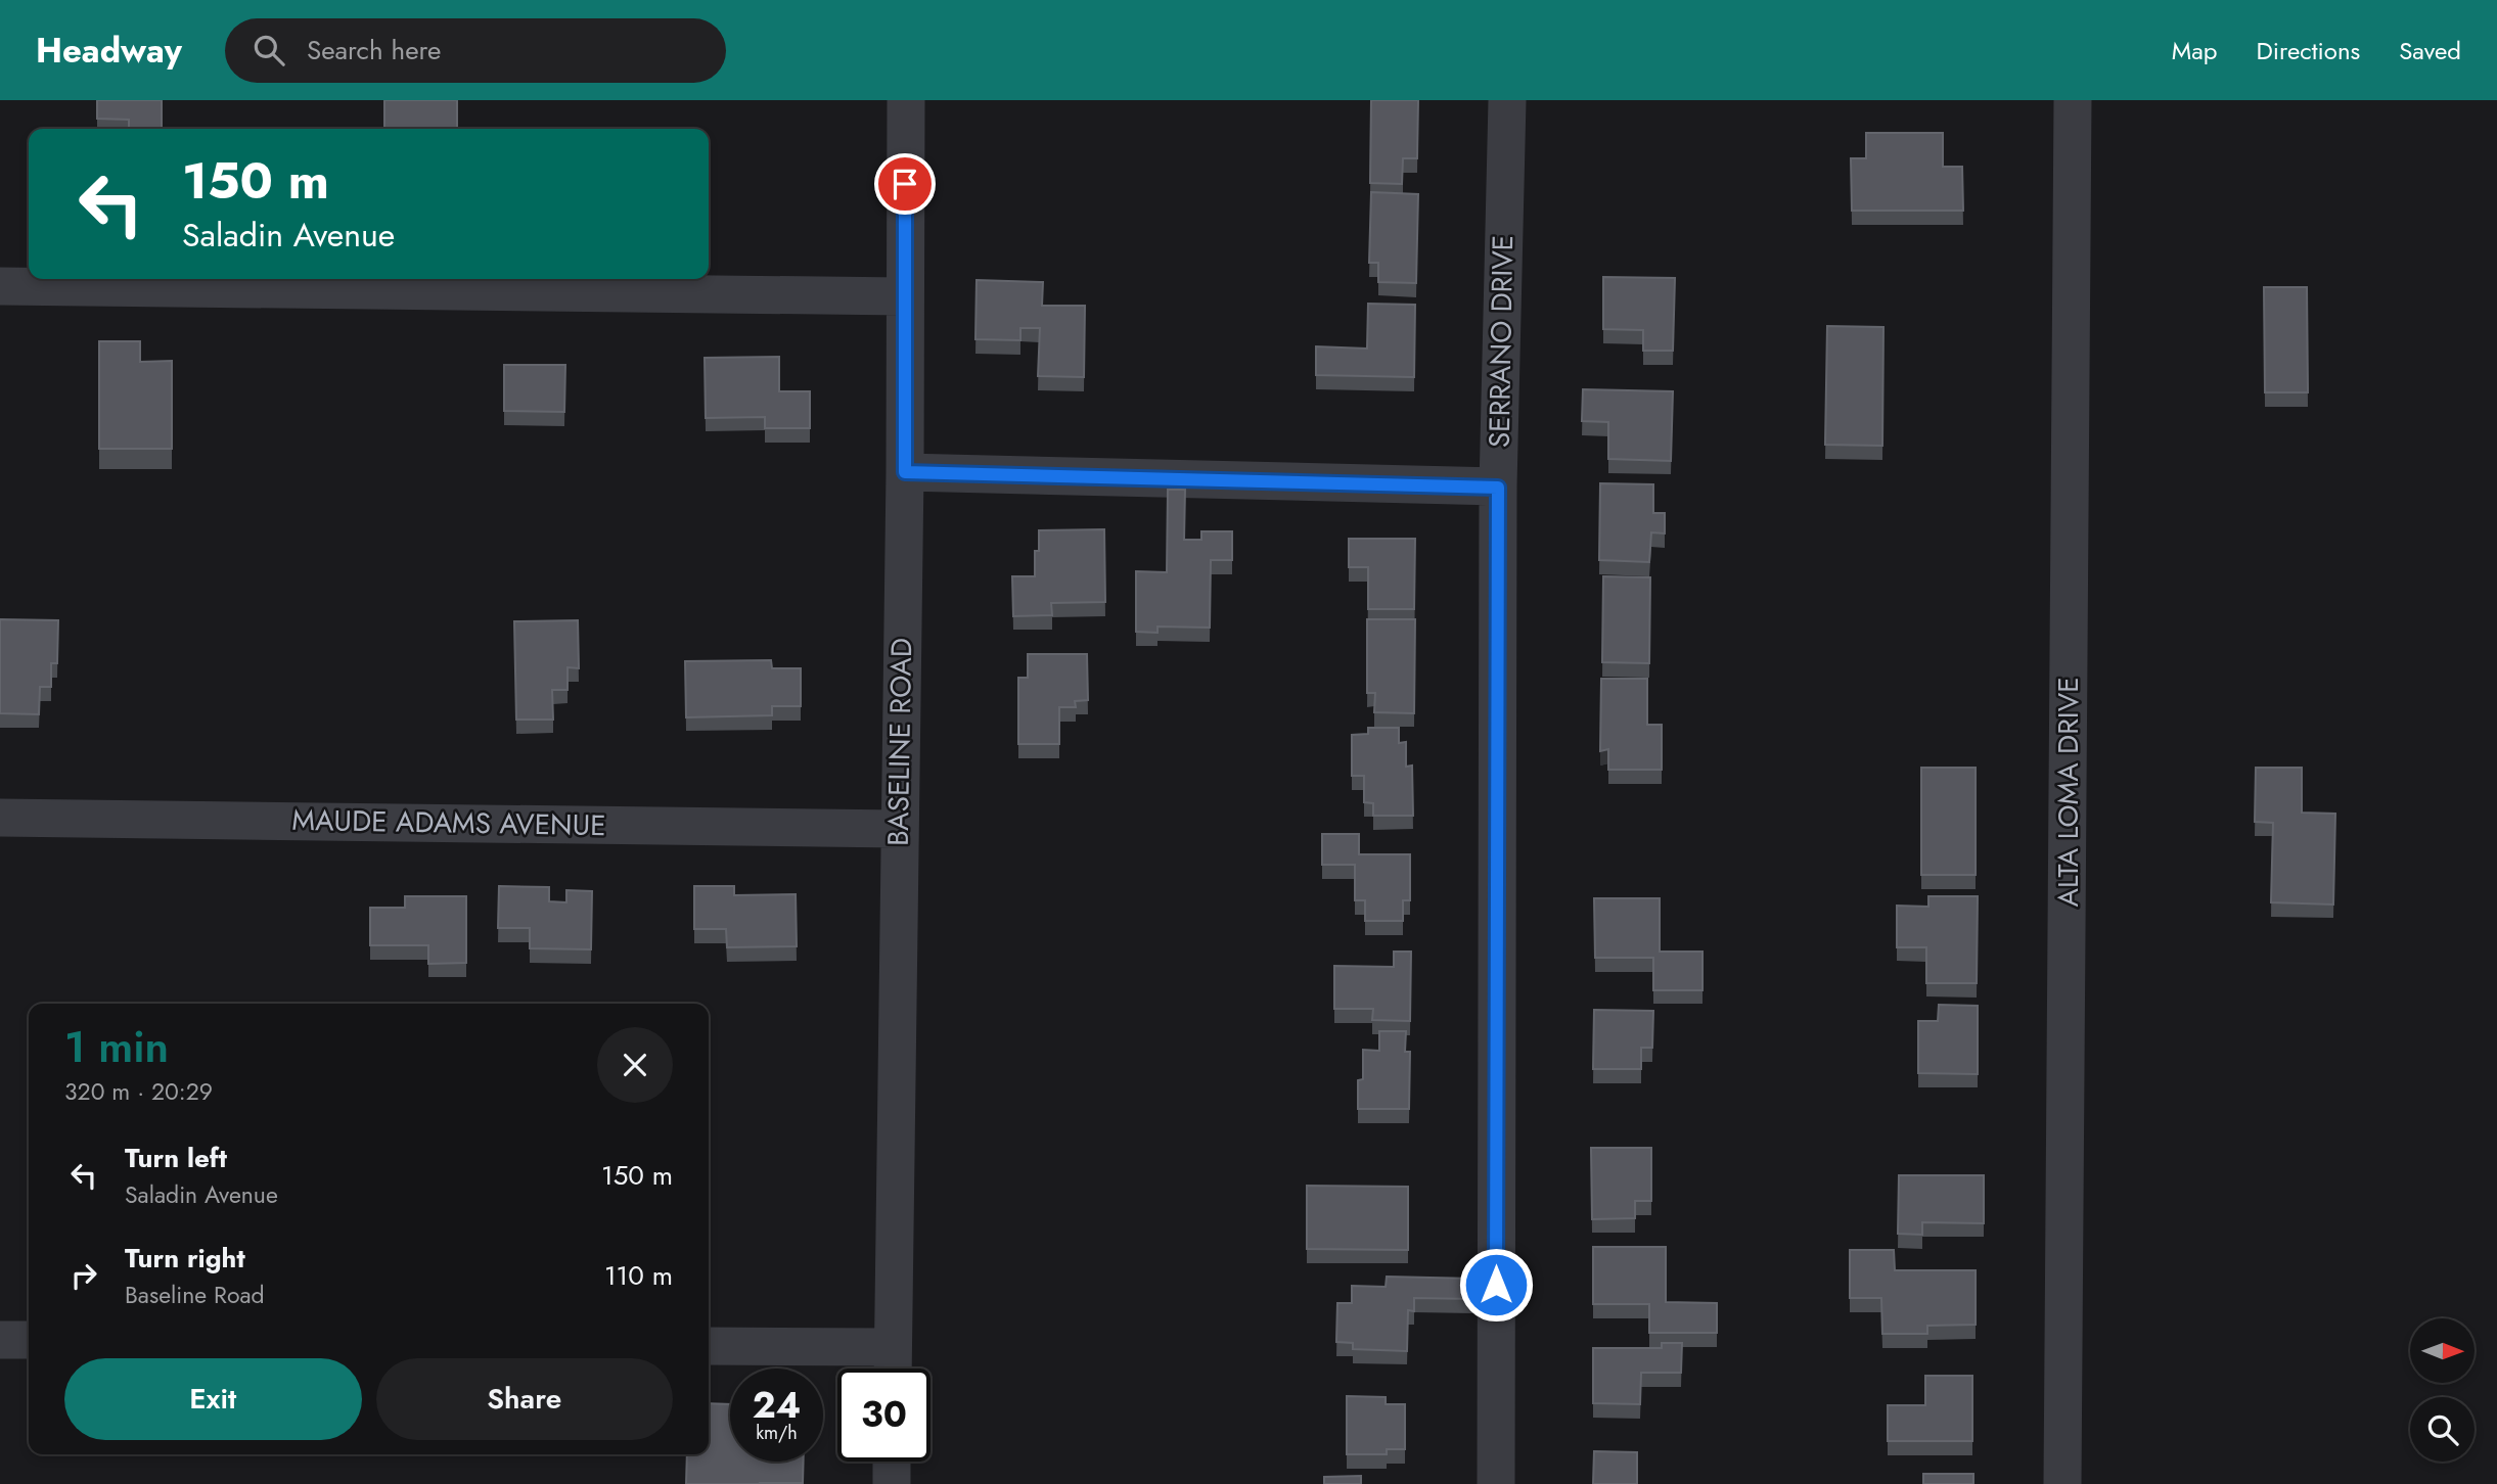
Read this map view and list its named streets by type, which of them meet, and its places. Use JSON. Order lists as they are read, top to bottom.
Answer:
{
  "streets": {
    "street": [
      "SERRANO DRIVE",
      "BASELINE ROAD",
      "ALTA LOMA DRIVE",
      "MAUDE ADAMS AVENUE"
    ]
  },
  "crossings": [
    ["BASELINE ROAD", "MAUDE ADAMS AVENUE"]
  ],
  "north": "right",
  "page": {
    "header": "Headway",
    "search": "Search here",
    "nav": ["Map", "Directions", "Saved"],
    "turn": ["150 m", "Saladin Avenue"],
    "heading": ["1 min", "320 m · 20:29"],
    "list": [
      {
        "name": "Turn left",
        "note": "Saladin Avenue",
        "value": "150 m"
      },
      {
        "name": "Turn right",
        "note": "Baseline Road",
        "value": "110 m"
      }
    ],
    "buttons": ["Exit", "Share"],
    "speed": "24 km/h",
    "limit": "30"
  }
}
